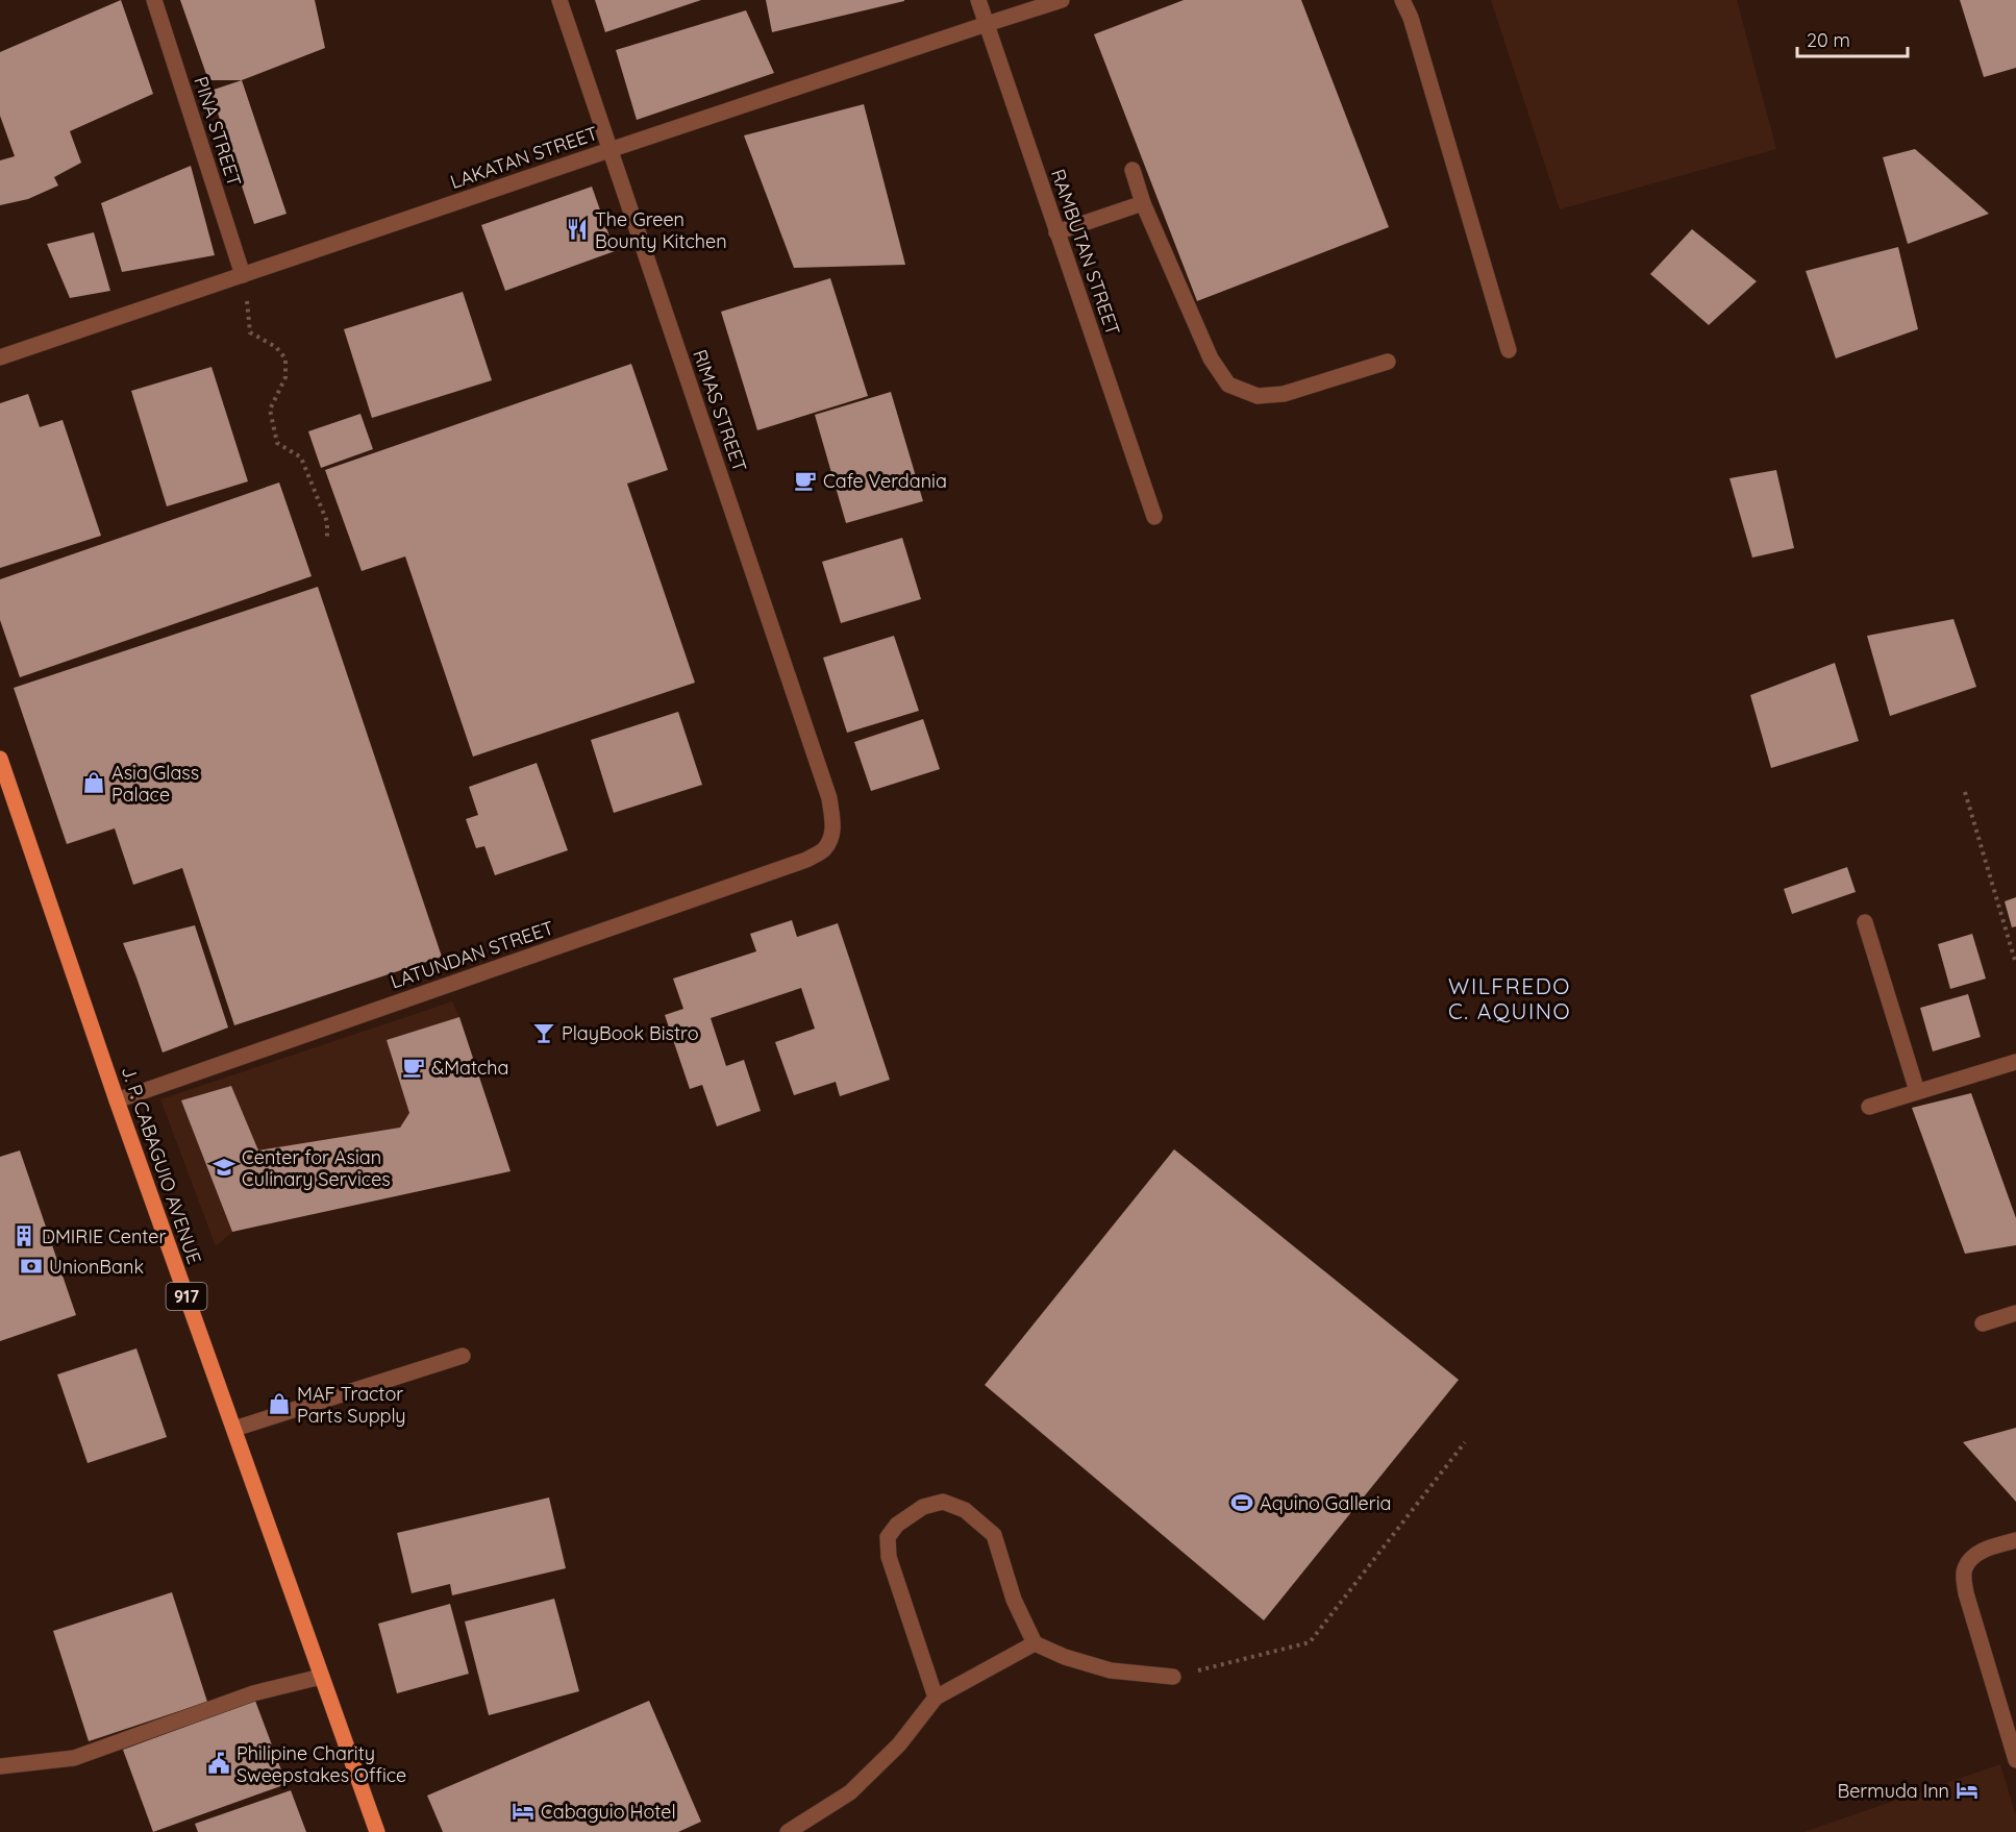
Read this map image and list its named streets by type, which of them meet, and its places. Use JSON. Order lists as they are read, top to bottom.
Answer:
{
  "streets": {
    "main road": ["J. P. CABAGUIO AVENUE", "917"],
    "street": [
      "PINA STREET",
      "LAKATAN STREET",
      "RAMBUTAN STREET",
      "RIMAS STREET",
      "LATUNDAN STREET"
    ]
  },
  "crossings": [
    ["PINA STREET", "LAKATAN STREET"],
    ["LAKATAN STREET", "RAMBUTAN STREET"],
    ["LAKATAN STREET", "RIMAS STREET"],
    ["RIMAS STREET", "LATUNDAN STREET"],
    ["LATUNDAN STREET", "J. P. CABAGUIO AVENUE"]
  ],
  "districts": ["WILFREDO C. AQUINO"],
  "places": {
    "restaurant": ["The Green Bounty Kitchen"],
    "cafe": ["Cafe Verdania", "&Matcha"],
    "shop": ["Asia Glass Palace", "MAF Tractor Parts Supply"],
    "bar": ["PlayBook Bistro"],
    "school or university": ["Center for Asian Culinary Services"],
    "building": ["DMIRIE Center"],
    "bank": ["UnionBank"],
    "sports": ["Aquino Galleria"],
    "public building": ["Philipine Charity Sweepstakes Office"],
    "hotel": ["Bermuda Inn", "Cabaguio Hotel"]
  },
  "scale_bar": "20 m"
}
